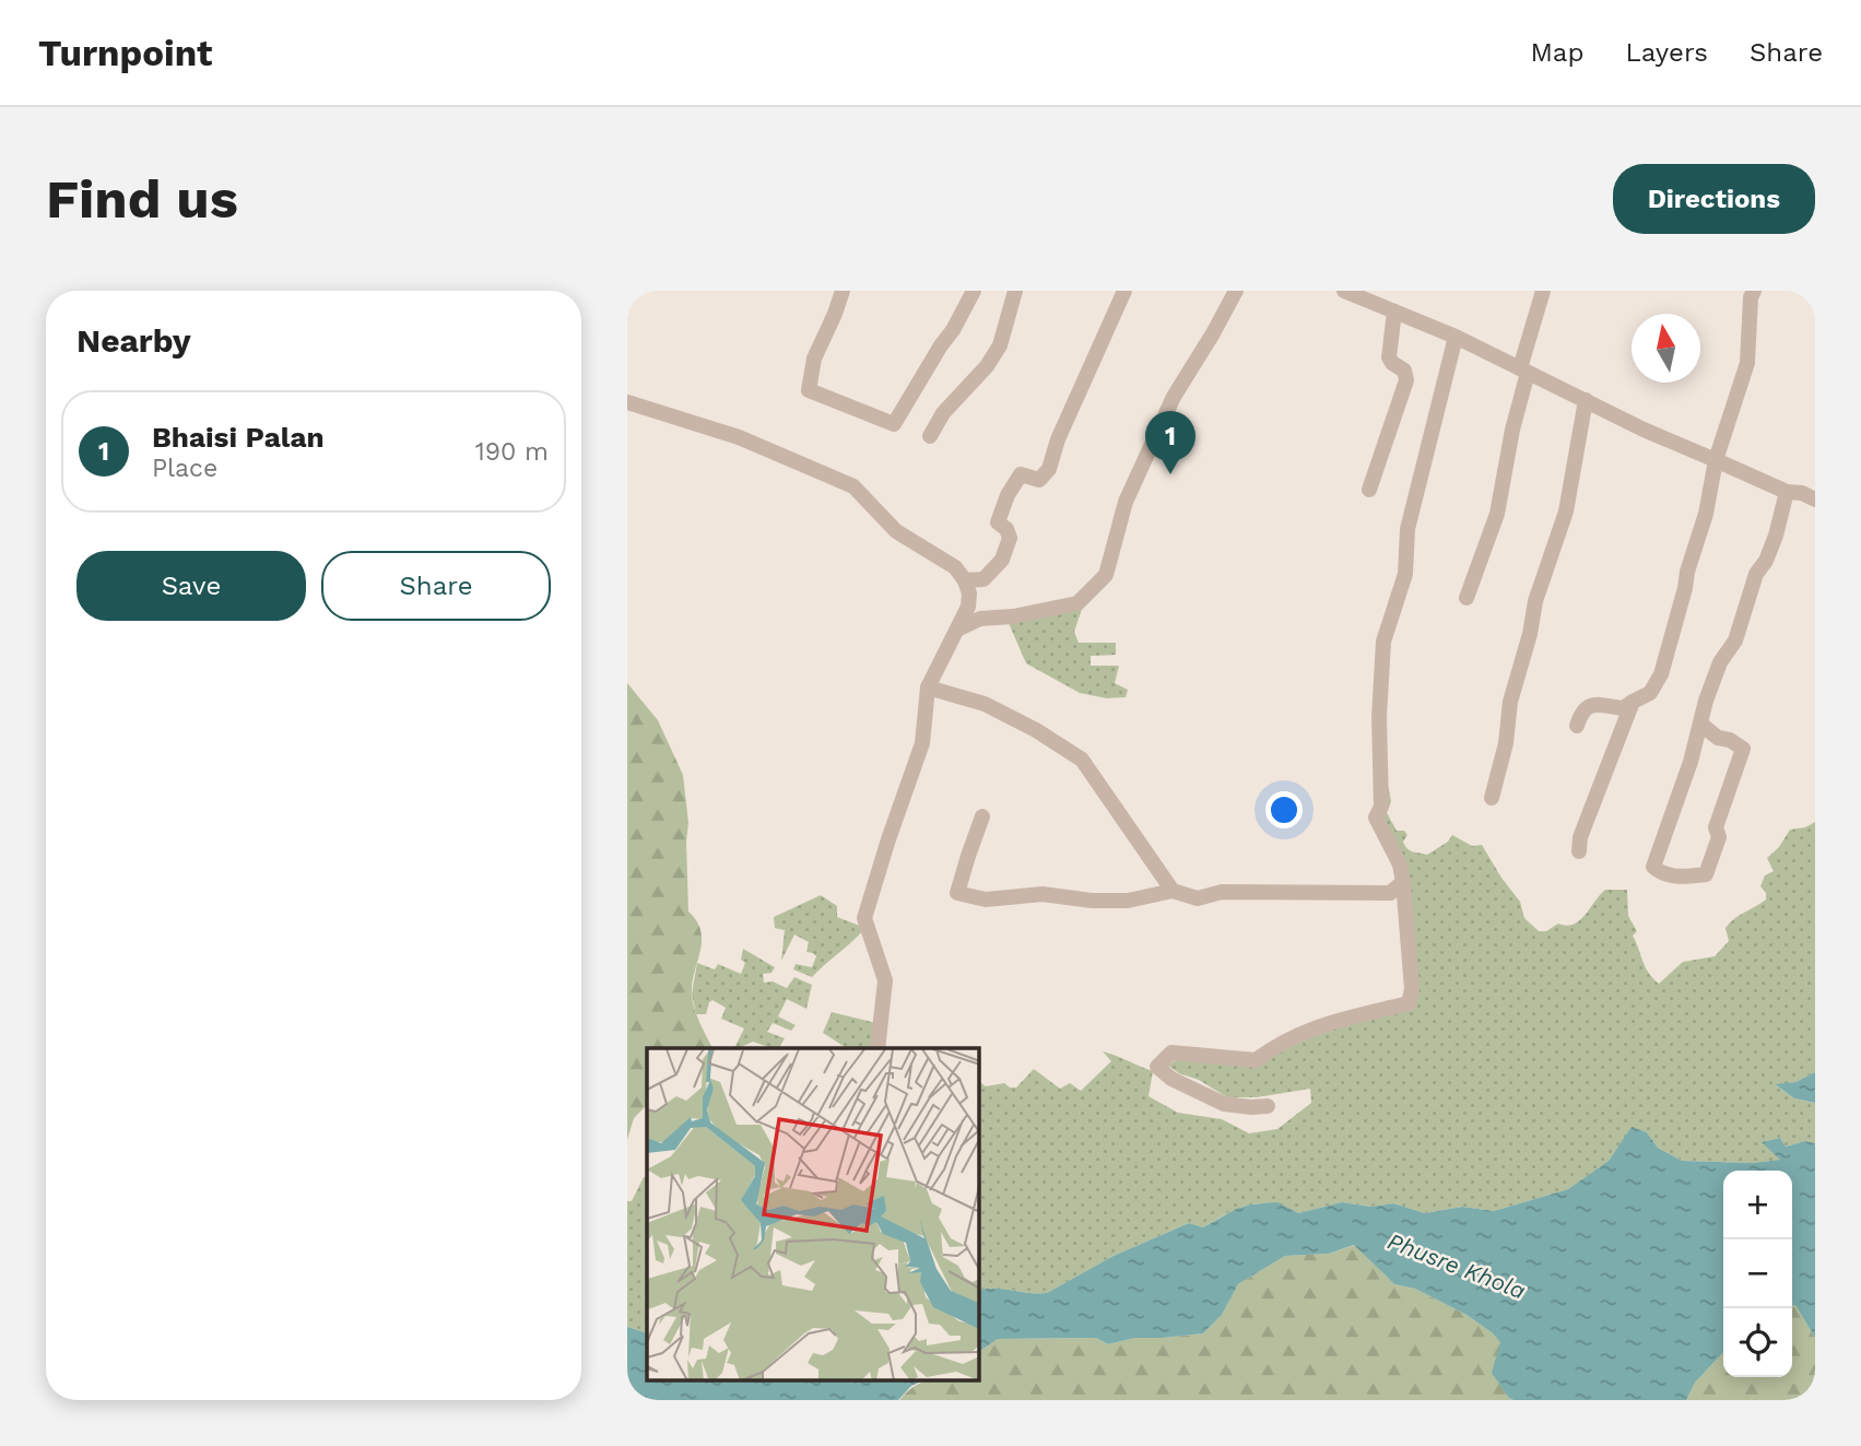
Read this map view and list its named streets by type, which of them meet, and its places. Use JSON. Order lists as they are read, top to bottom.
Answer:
{
  "water": ["Phusre Khola"],
  "north": "top",
  "page": {
    "header": "Turnpoint",
    "nav": ["Map", "Layers", "Share"],
    "buttons": [
      "Directions",
      ["Save", "Share"]
    ],
    "title": "Find us",
    "heading": "Nearby",
    "list": [
      {
        "mark": "1",
        "name": "Bhaisi Palan",
        "note": "Place",
        "value": "190 m"
      }
    ],
    "pins": "1",
    "map_buttons": ["+", "−"]
  }
}
